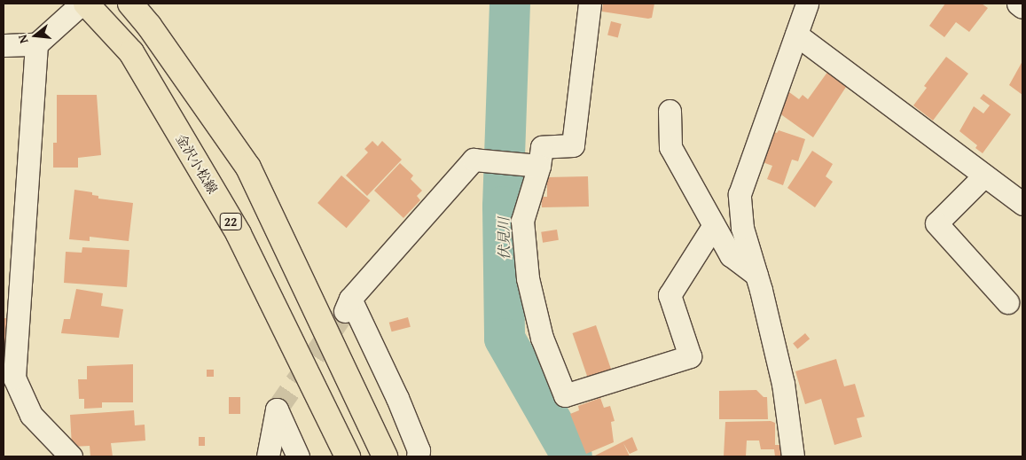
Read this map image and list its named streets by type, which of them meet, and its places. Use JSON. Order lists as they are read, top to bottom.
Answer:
{
  "streets": {
    "main road": ["金沢小松線", "22"]
  },
  "water": ["伏見川"],
  "north": "left"
}
